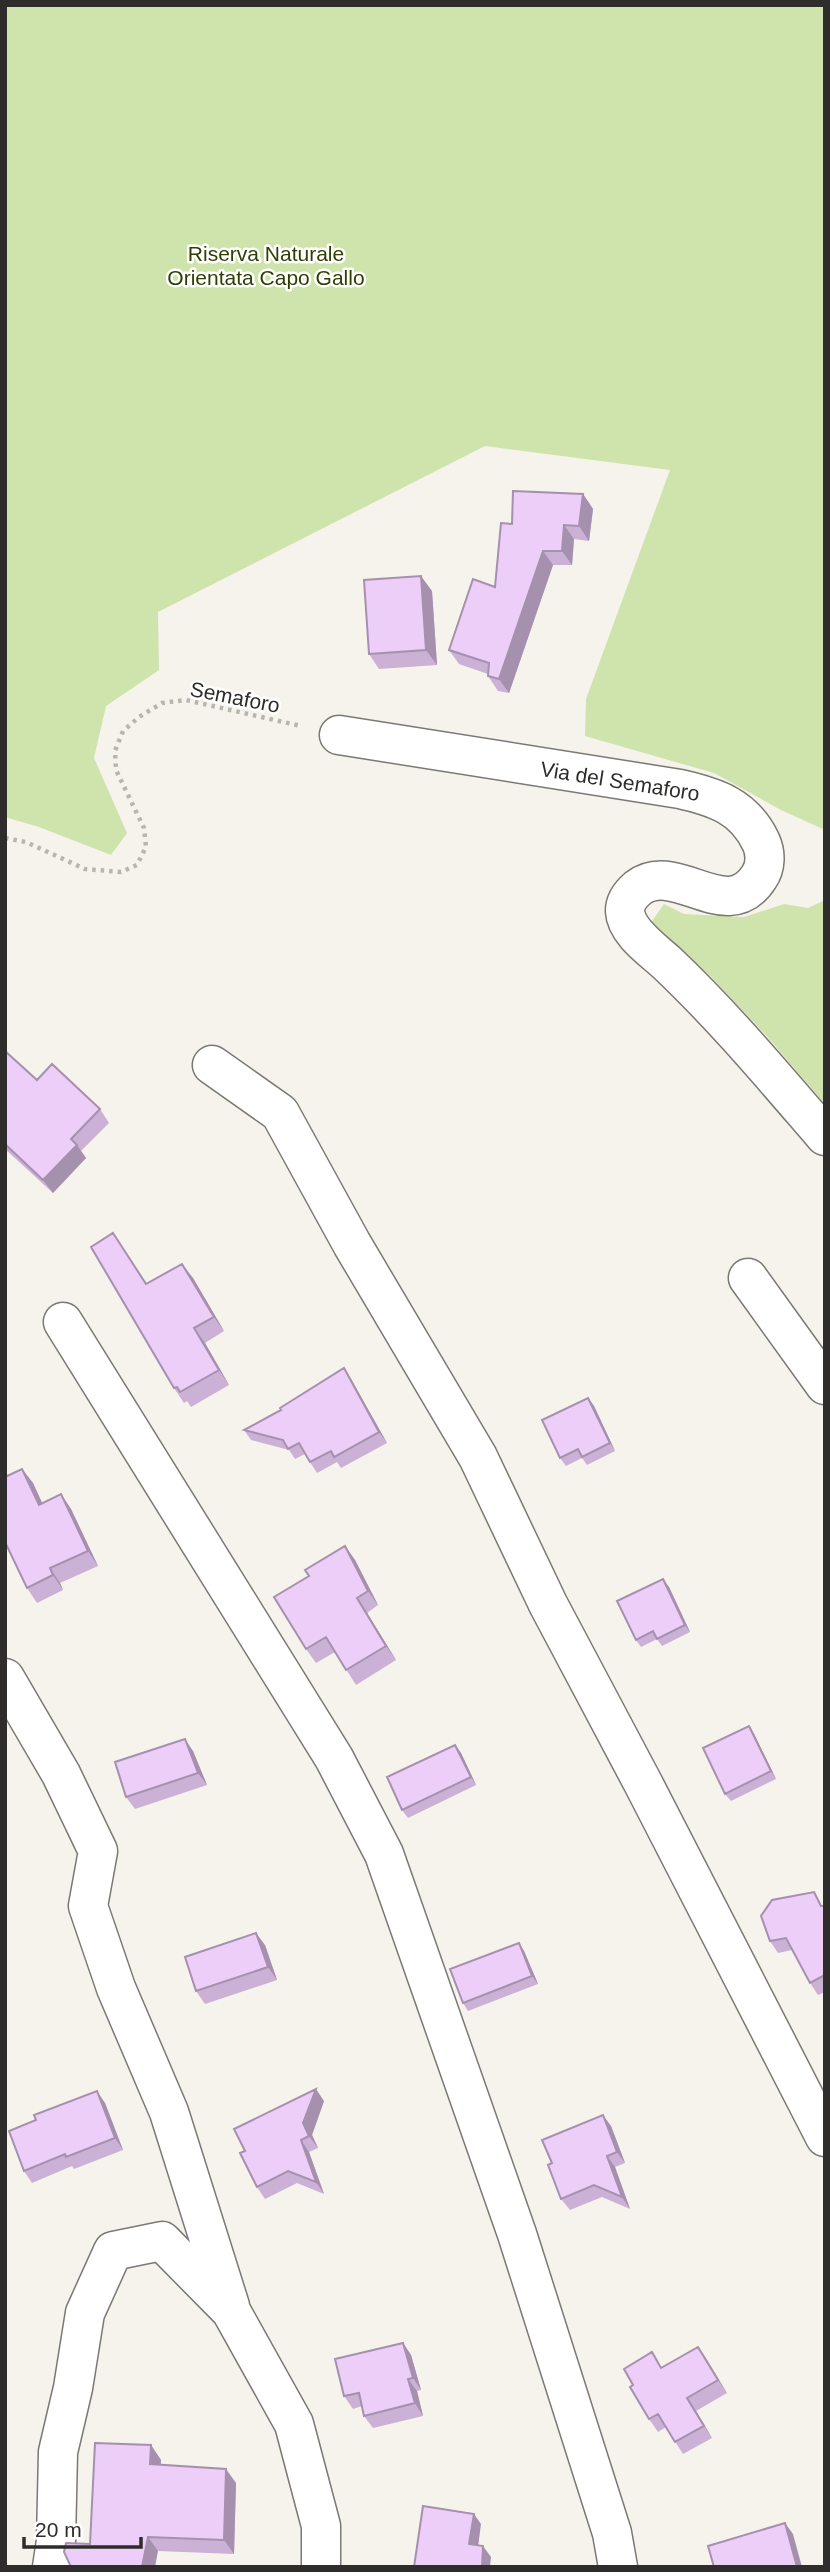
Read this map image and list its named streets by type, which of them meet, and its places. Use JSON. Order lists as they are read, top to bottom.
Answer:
{
  "streets": {
    "street": ["Via del Semaforo"],
    "path": ["Semaforo"]
  },
  "crossings": [
    ["Semaforo", "Via del Semaforo"]
  ],
  "parks": ["Riserva Naturale Orientata Capo Gallo"],
  "scale_bar": "20 m"
}
